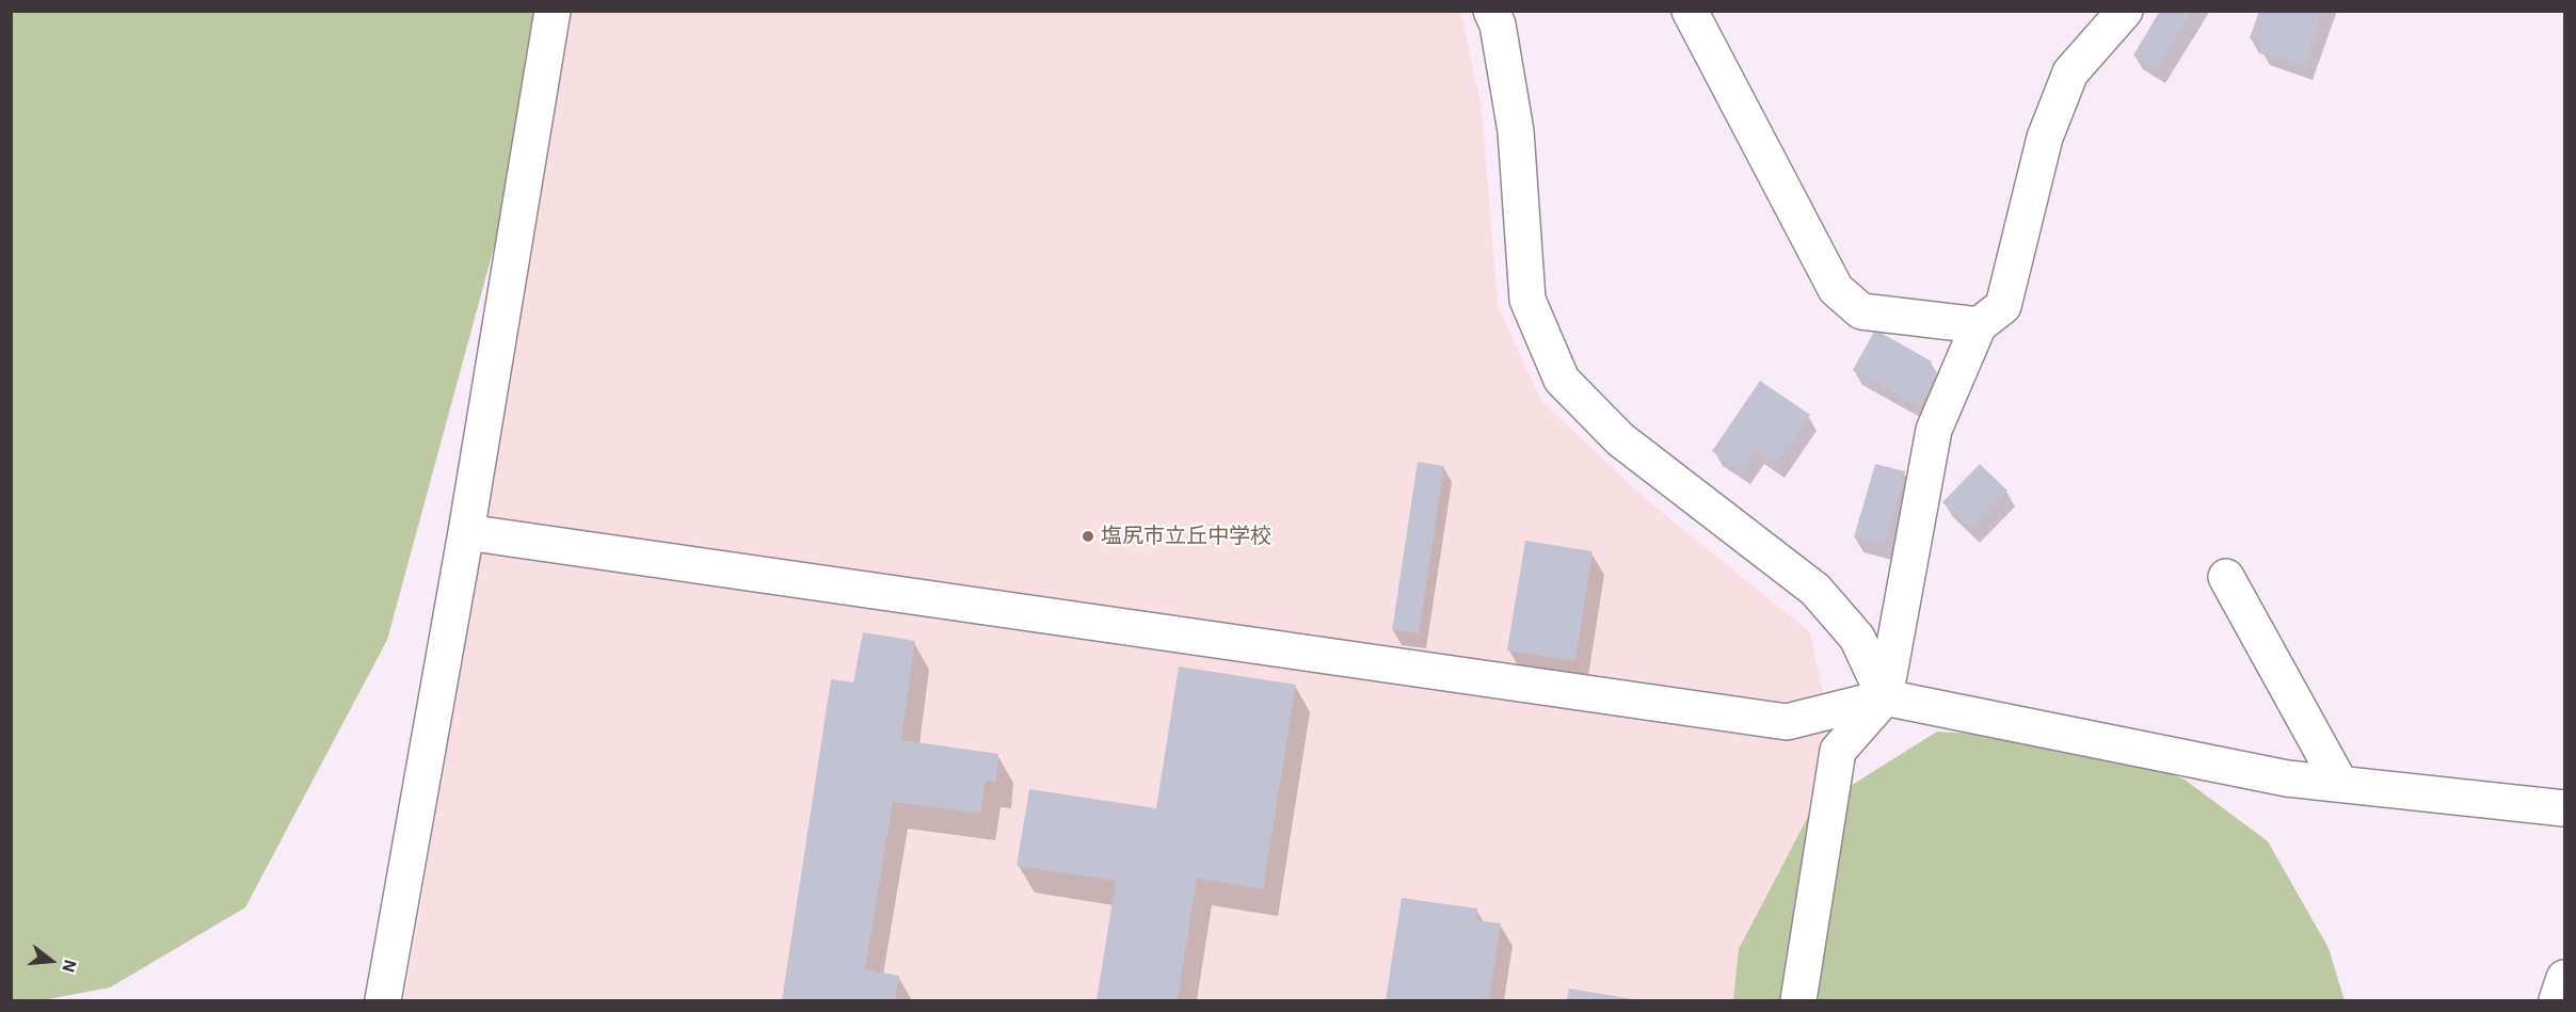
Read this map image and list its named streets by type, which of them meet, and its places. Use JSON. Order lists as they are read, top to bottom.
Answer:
{
  "places": ["塩尻市立丘中学校"],
  "north": "right"
}
